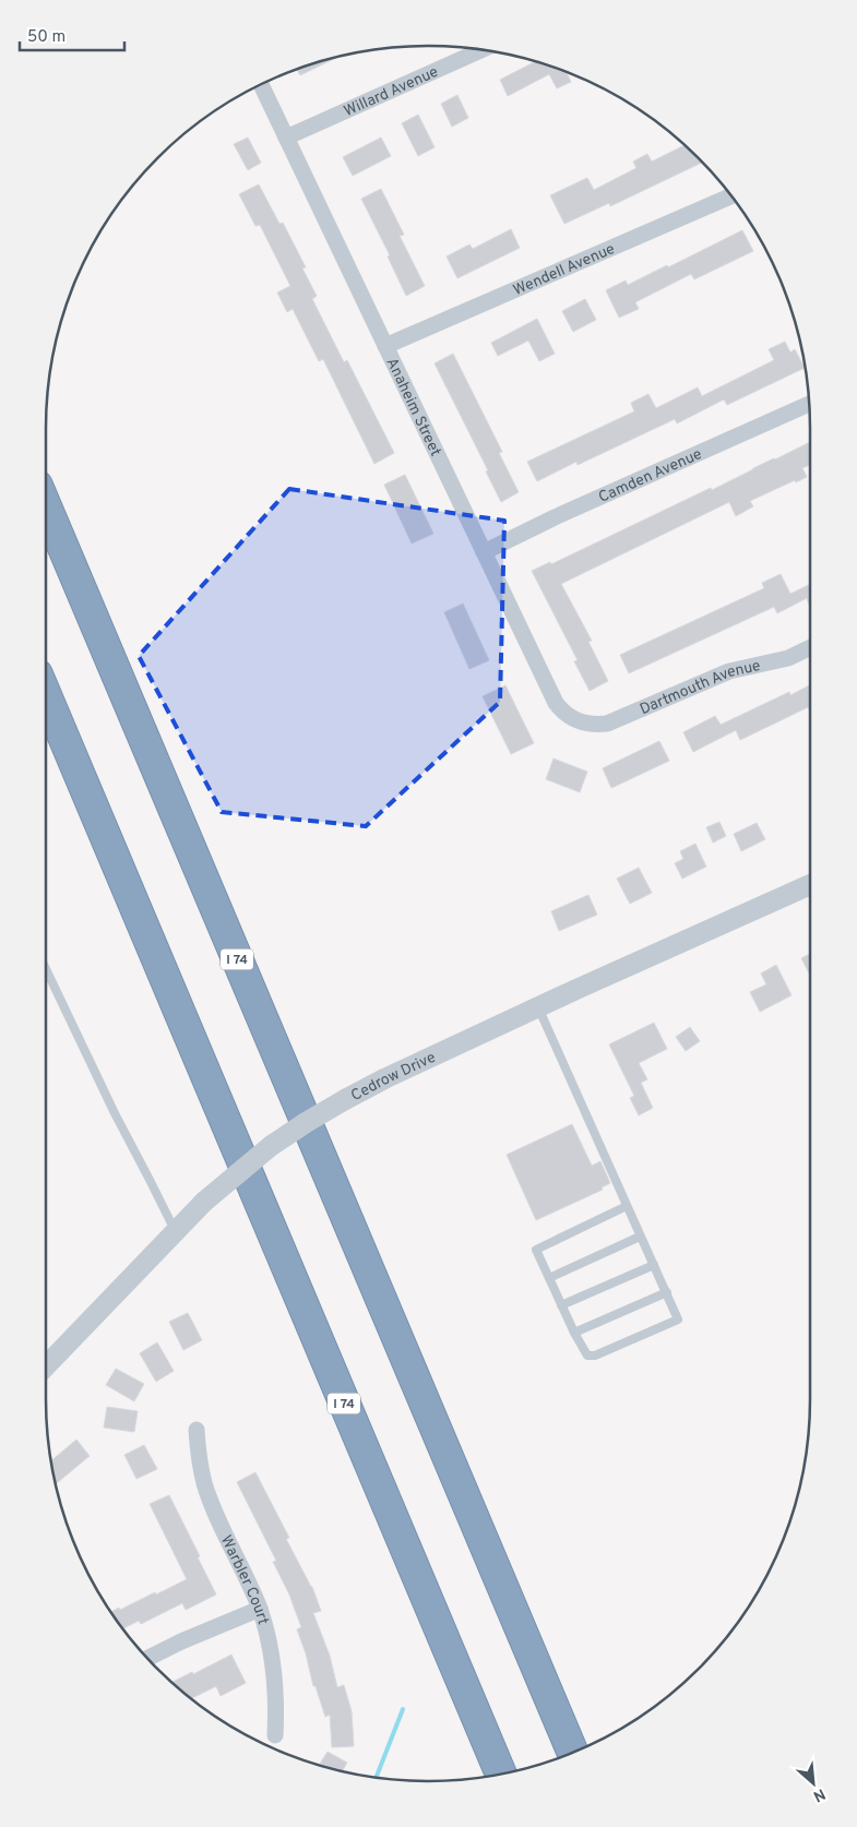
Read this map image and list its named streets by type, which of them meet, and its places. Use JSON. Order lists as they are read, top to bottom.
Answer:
{
  "streets": {
    "highway": ["I 74"],
    "street": [
      "Willard Avenue",
      "Wendell Avenue",
      "Anaheim Street",
      "Camden Avenue",
      "Dartmouth Avenue",
      "Cedrow Drive",
      "Warbler Court"
    ]
  },
  "crossings": [
    ["Willard Avenue", "Anaheim Street"],
    ["Wendell Avenue", "Anaheim Street"],
    ["Anaheim Street", "Camden Avenue"],
    ["Anaheim Street", "Dartmouth Avenue"]
  ],
  "scale_bar": "50 m",
  "north": "bottom right"
}
